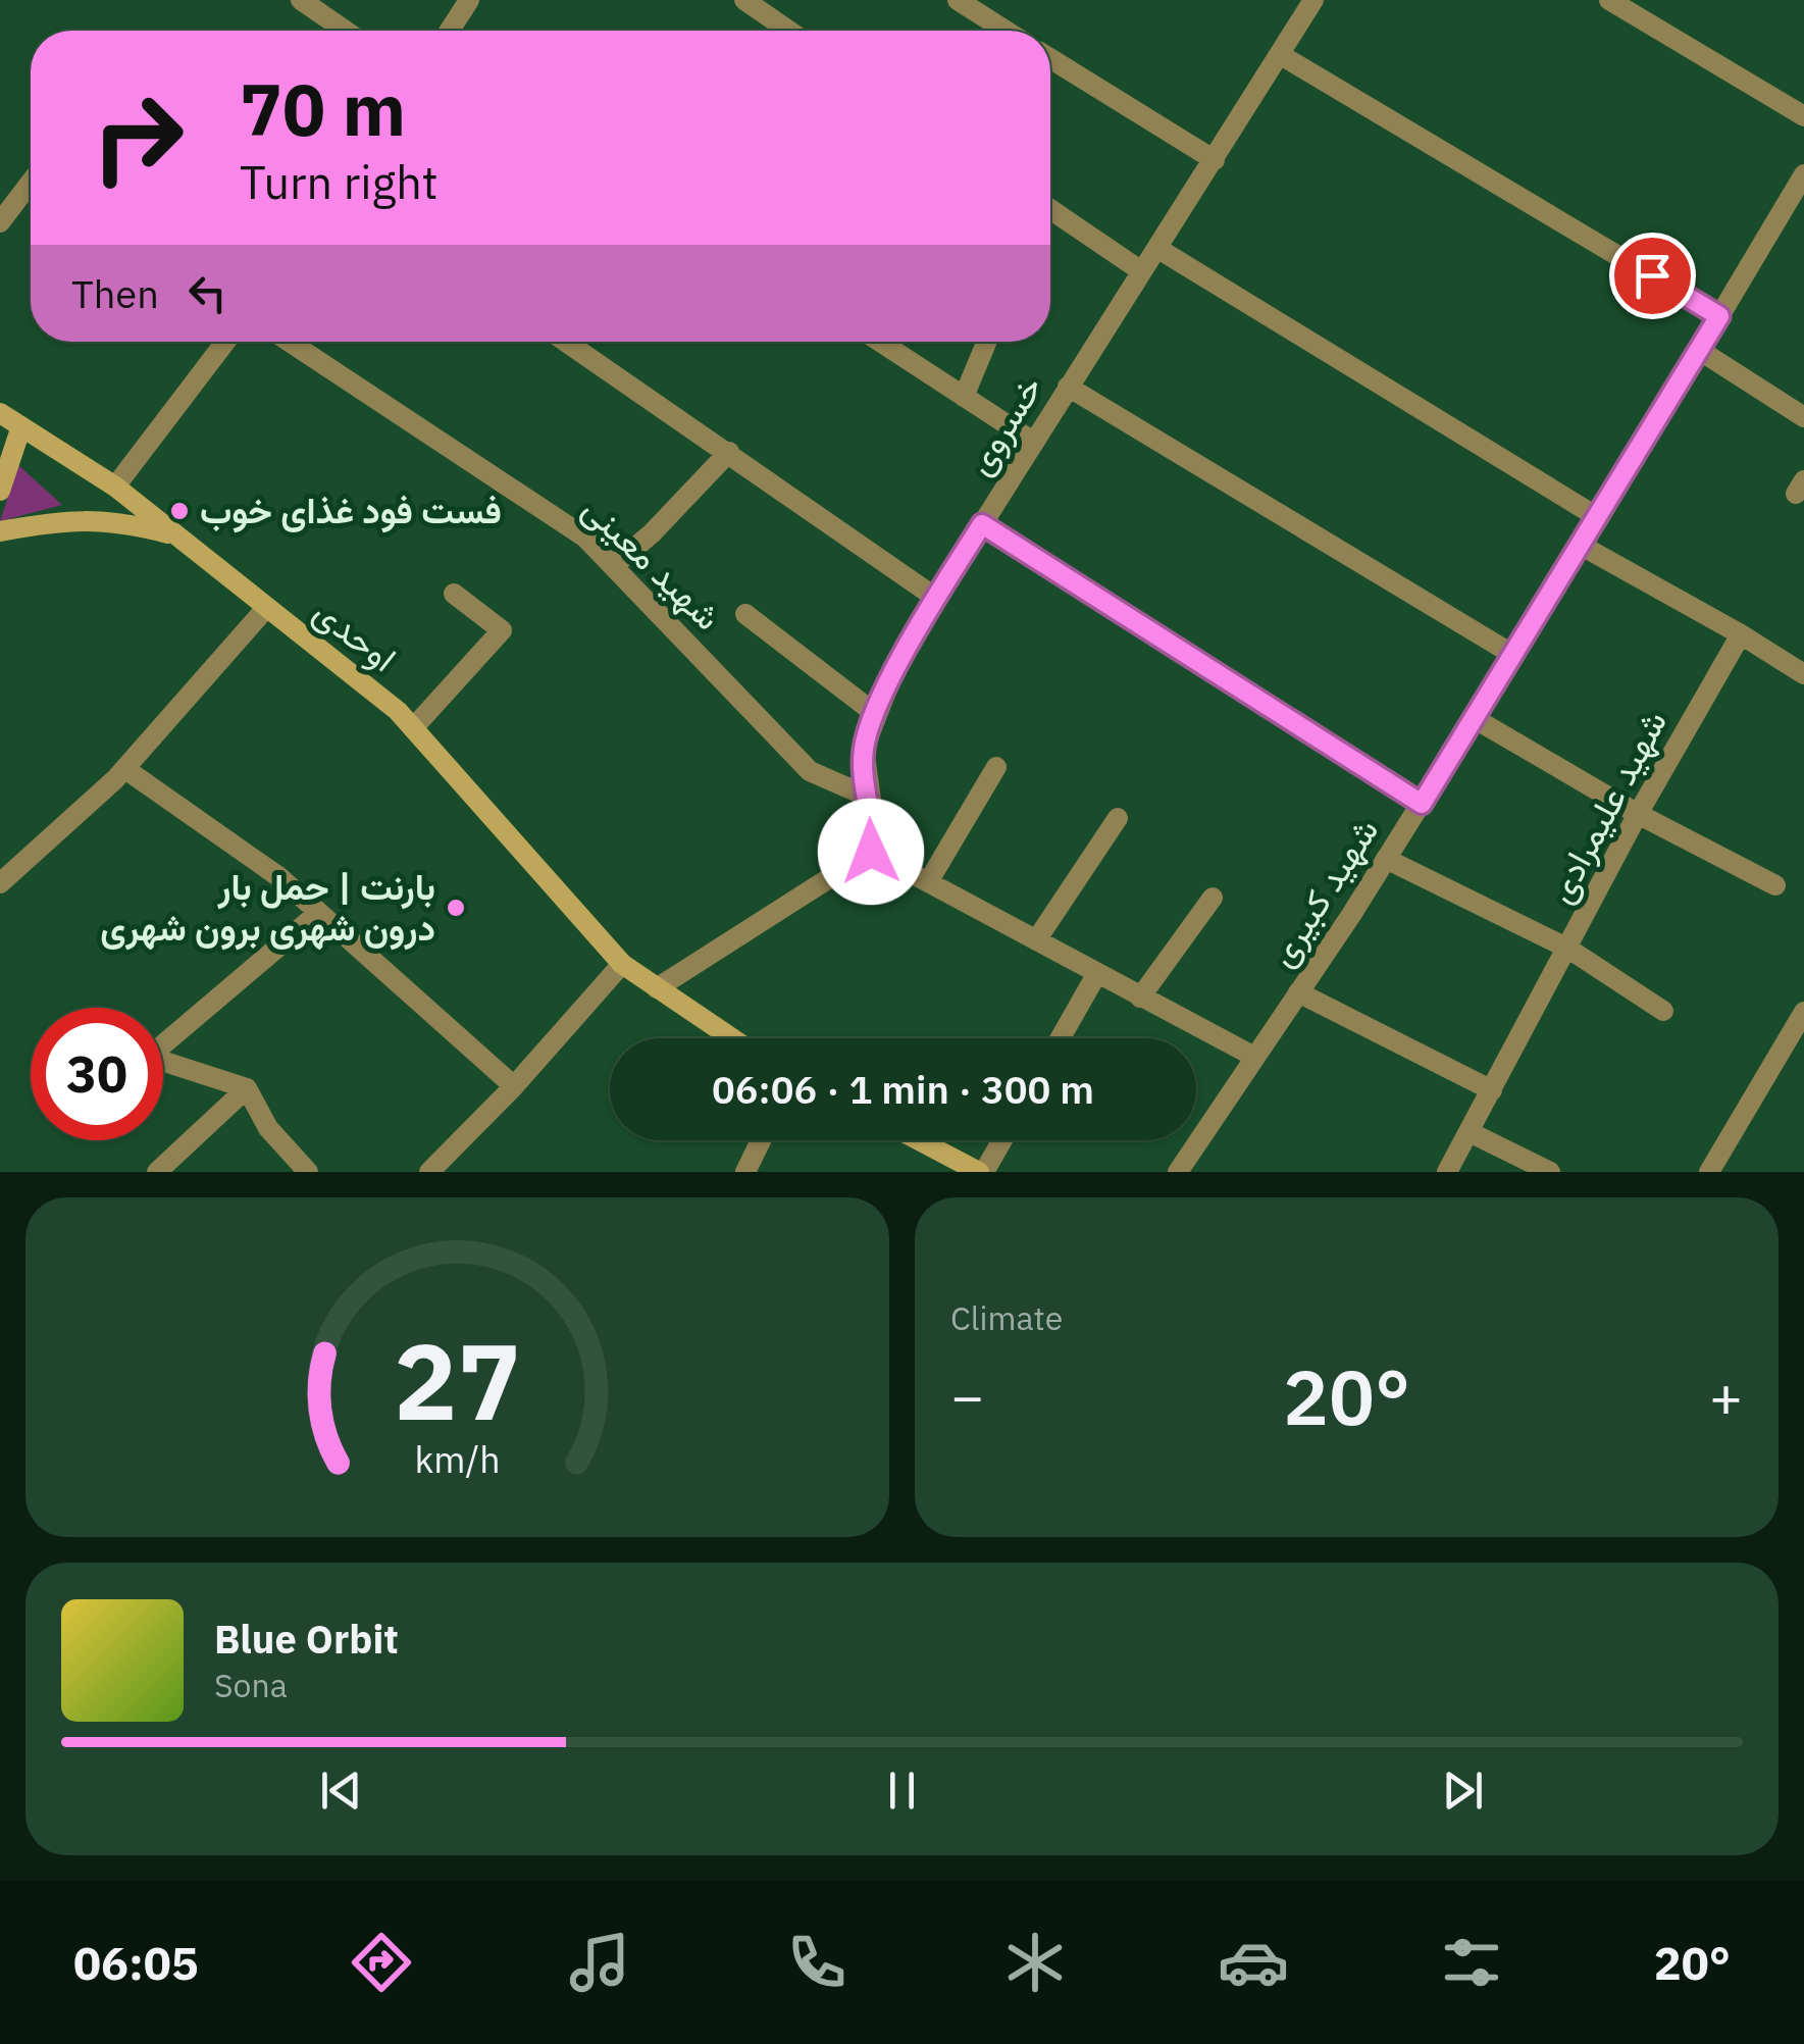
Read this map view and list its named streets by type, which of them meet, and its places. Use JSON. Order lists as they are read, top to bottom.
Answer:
{
  "streets": {
    "main road": ["اوحدی"],
    "street": [
      "خسروی",
      "شهید معینی",
      "شهید علیمرادی",
      "شهید کبیری"
    ]
  },
  "crossings": [
    ["خسروی", "شهید معینی"]
  ],
  "places": ["فست فود غذای خوب", "بارنت | حمل بار درون شهری برون شهری"],
  "page": {
    "turn": ["70 m", "Turn right"],
    "then": "Then",
    "limit": "30",
    "trip": "06:06 · 1 min · 300 m",
    "tile": "Climate",
    "heat": ["−", "20°", "+"],
    "song": ["Blue Orbit", "Sona"],
    "tabs": ["06:05", "20°"],
    "gauge": ["27", "km/h"]
  }
}
